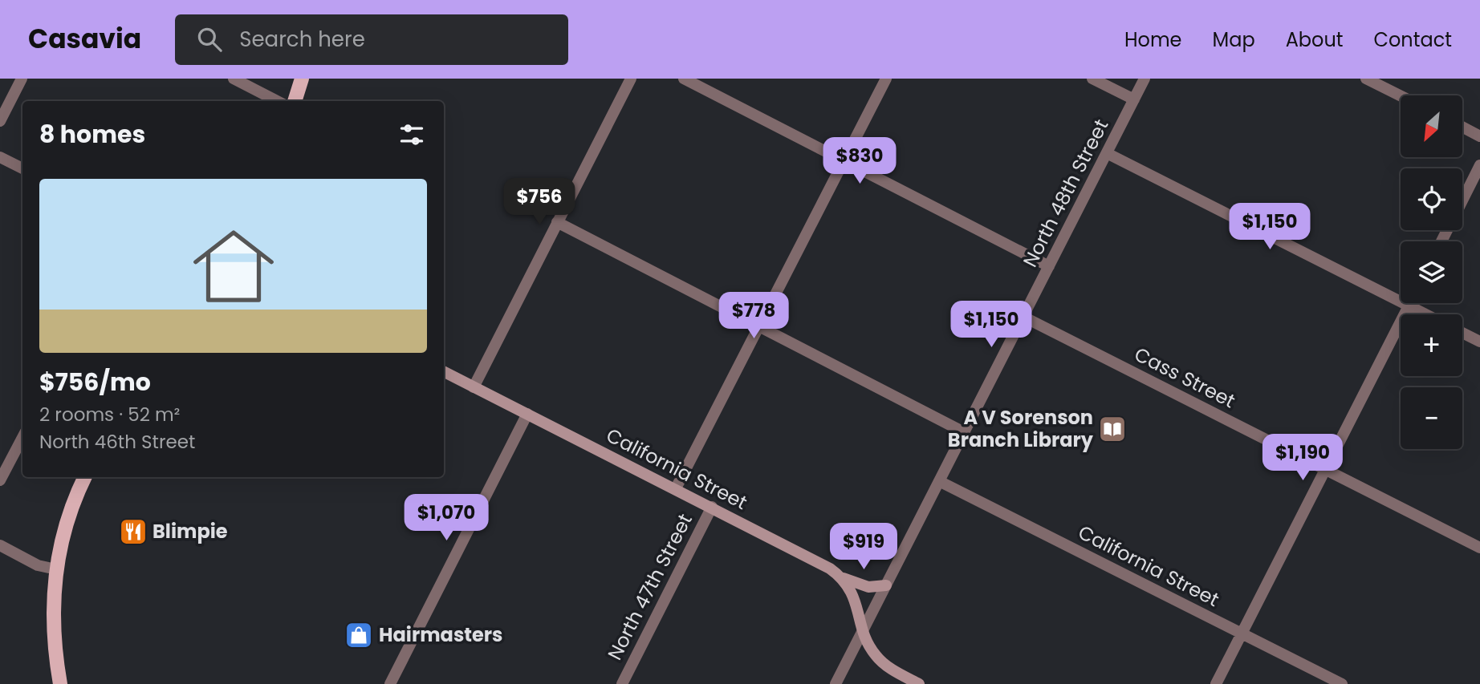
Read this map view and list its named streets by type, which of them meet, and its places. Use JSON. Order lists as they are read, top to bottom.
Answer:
{
  "streets": {
    "main road": ["California Street"],
    "street": ["North 48th Street", "Cass Street", "North 47th Street"]
  },
  "crossings": [
    ["North 48th Street", "Cass Street"],
    ["North 48th Street", "California Street"],
    ["California Street", "North 47th Street"]
  ],
  "places": {
    "library": ["A V Sorenson Branch Library"],
    "restaurant": ["Blimpie"],
    "shop": ["Hairmasters"]
  },
  "north": "bottom left",
  "page": {
    "header": "Casavia",
    "search": "Search here",
    "nav": [
      "Home",
      "Map",
      "About",
      "Contact"
    ],
    "map_buttons": ["+", "−"],
    "heading": "8 homes",
    "price": [
      "$830",
      "$756",
      "$1,150",
      "$778",
      "$1,150",
      "$1,190",
      "$1,070",
      "$919"
    ],
    "list": [
      {
        "name": "$756/mo",
        "note": "2 rooms · 52 m² · North 46th Street"
      }
    ]
  }
}
